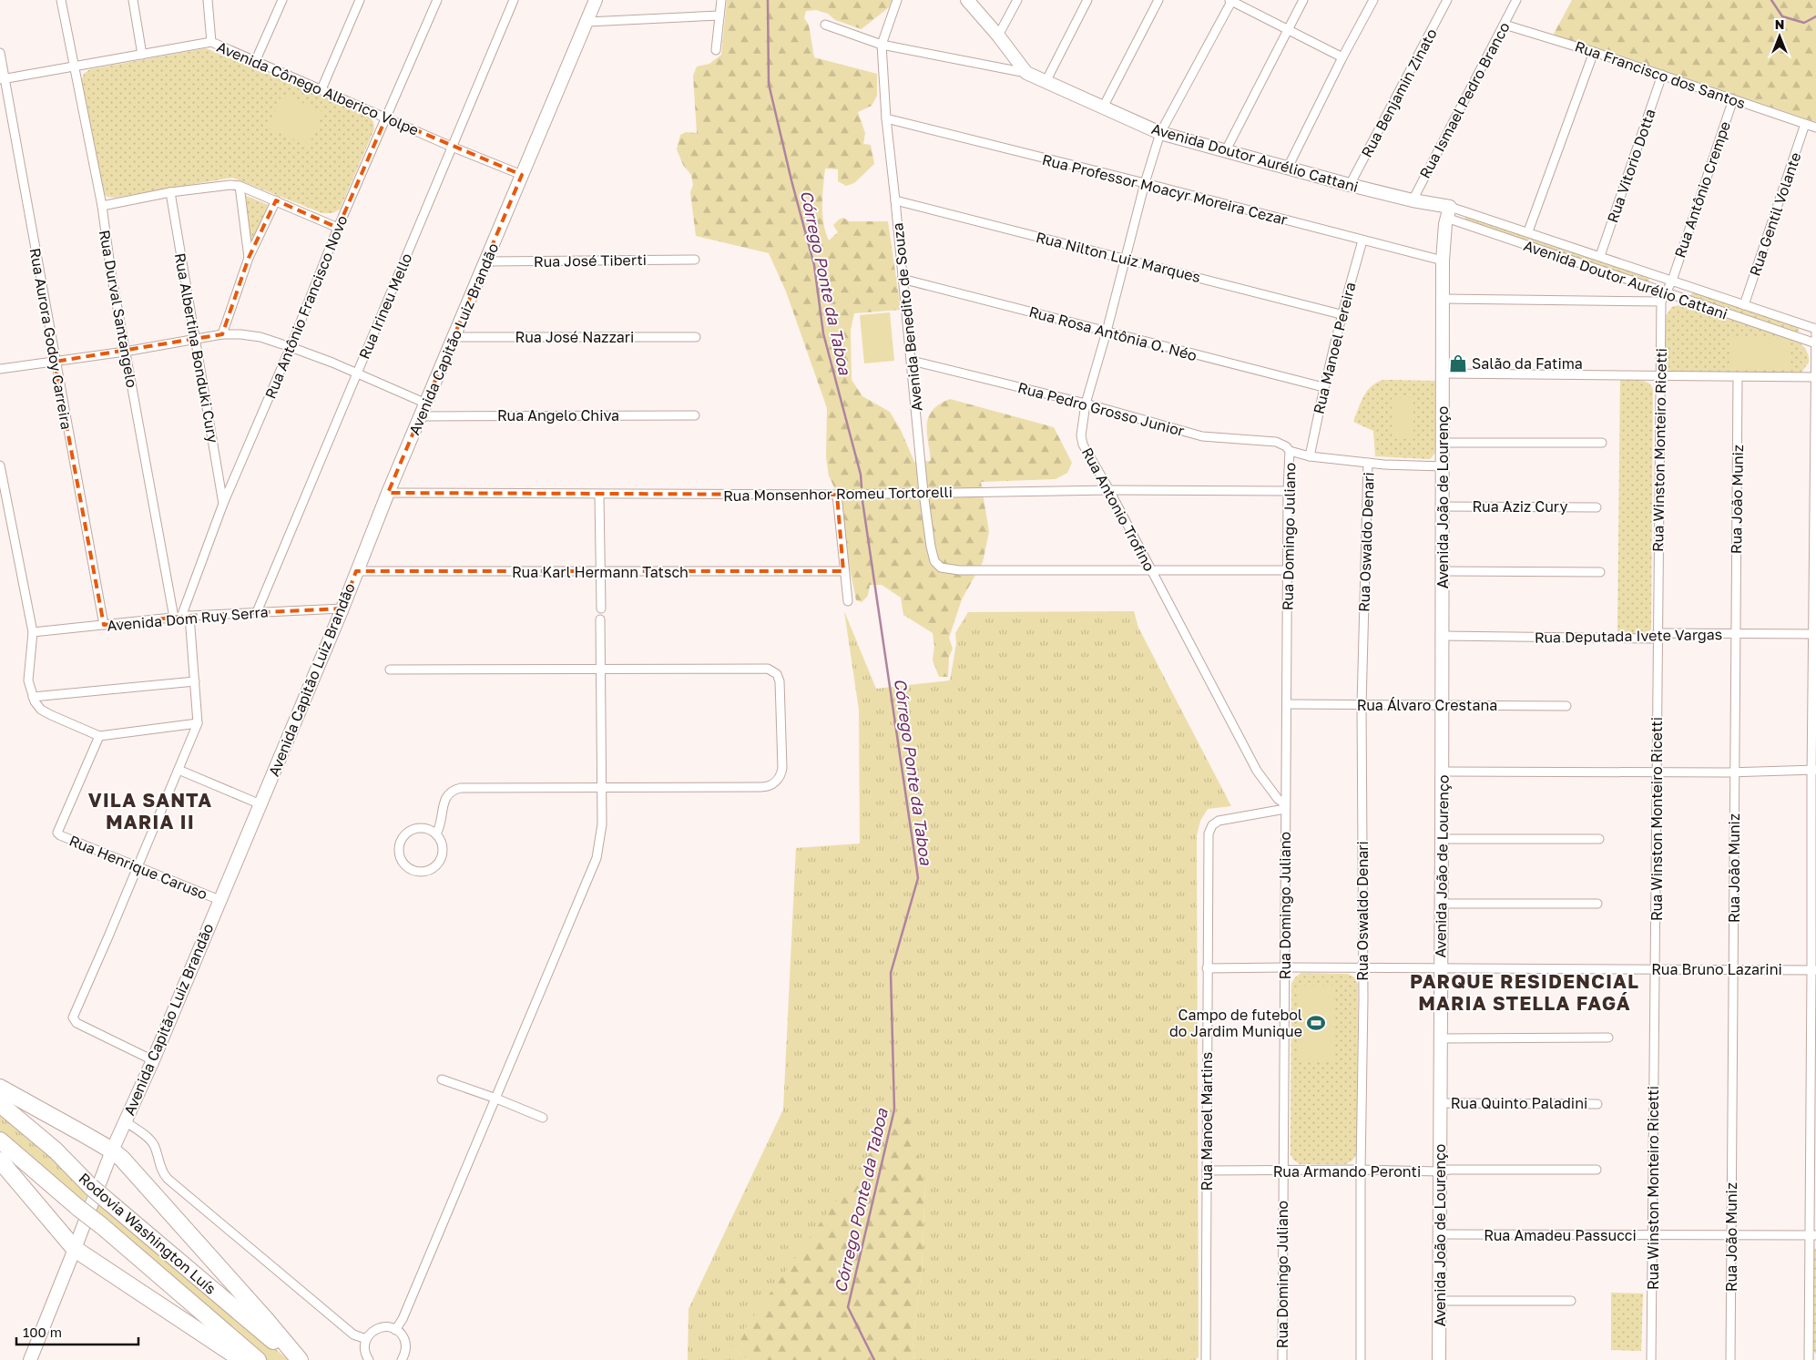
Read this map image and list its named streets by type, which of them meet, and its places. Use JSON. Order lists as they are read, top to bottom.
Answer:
{
  "streets": {
    "highway": ["Rodovia Washington Luís"],
    "street": [
      "Rua Francisco dos Santos",
      "Avenida Cônego Alberico Volpe",
      "Rua Benjamin Zinato",
      "Rua Ismael Pedro Branco",
      "Avenida Doutor Aurélio Cattani",
      "Rua Vitorio Dotta",
      "Rua Professor Moacyr Moreira Cezar",
      "Rua Antônio Crempe",
      "Rua Gentil Volante",
      "Rua Nilton Luiz Marques",
      "Rua José Tiberti",
      "Rua Irineu Mello",
      "Rua Antônio Francisco Novo",
      "Rua Durval Santangelo",
      "Avenida Benedito de Souza",
      "Rua Rosa Antônia O. Néo",
      "Rua José Nazzari",
      "Rua Aurora Godoy Carreira",
      "Avenida Capitão Luiz Brandão",
      "Rua Albertina Bonduki Cury",
      "Rua Manoel Pereira",
      "Rua Pedro Grosso Junior",
      "Rua Angelo Chiva",
      "Rua Winston Monteiro Ricetti",
      "Rua Monsenhor Romeu Tortorelli",
      "Avenida João de Lourenço",
      "Rua João Muniz",
      "Rua Aziz Cury",
      "Rua Antonio Trofino",
      "Rua Domingo Juliano",
      "Rua Oswaldo Denari",
      "Rua Karl Hermann Tatsch",
      "Avenida Dom Ruy Serra",
      "Rua Deputada Ivete Vargas",
      "Rua Álvaro Crestana",
      "Rua Henrique Caruso",
      "Rua Bruno Lazarini",
      "Rua Quinto Paladini",
      "Rua Manoel Martins",
      "Rua Armando Peronti",
      "Rua Amadeu Passucci"
    ]
  },
  "crossings": [
    ["Rua Francisco dos Santos", "Rua Ismael Pedro Branco"],
    ["Rua Francisco dos Santos", "Rua Vitorio Dotta"],
    ["Rua Francisco dos Santos", "Rua Antônio Crempe"],
    ["Rua Francisco dos Santos", "Rua Gentil Volante"],
    ["Avenida Cônego Alberico Volpe", "Rua Irineu Mello"],
    ["Avenida Cônego Alberico Volpe", "Rua Antônio Francisco Novo"],
    ["Avenida Cônego Alberico Volpe", "Rua Durval Santangelo"],
    ["Avenida Cônego Alberico Volpe", "Rua Aurora Godoy Carreira"],
    ["Avenida Cônego Alberico Volpe", "Avenida Capitão Luiz Brandão"],
    ["Rua Benjamin Zinato", "Avenida Doutor Aurélio Cattani"],
    ["Rua Ismael Pedro Branco", "Avenida Doutor Aurélio Cattani"],
    ["Avenida Doutor Aurélio Cattani", "Rua Vitorio Dotta"],
    ["Avenida Doutor Aurélio Cattani", "Rua Antônio Crempe"],
    ["Avenida Doutor Aurélio Cattani", "Rua Gentil Volante"],
    ["Avenida Doutor Aurélio Cattani", "Rua Winston Monteiro Ricetti"],
    ["Avenida Doutor Aurélio Cattani", "Avenida João de Lourenço"],
    ["Avenida Doutor Aurélio Cattani", "Rua Antonio Trofino"],
    ["Rua Professor Moacyr Moreira Cezar", "Avenida Benedito de Souza"],
    ["Rua Professor Moacyr Moreira Cezar", "Rua Manoel Pereira"],
    ["Rua Professor Moacyr Moreira Cezar", "Avenida João de Lourenço"],
    ["Rua Professor Moacyr Moreira Cezar", "Rua Antonio Trofino"],
    ["Rua Antônio Crempe", "Rua Winston Monteiro Ricetti"],
    ["Rua Nilton Luiz Marques", "Avenida Benedito de Souza"],
    ["Rua Nilton Luiz Marques", "Rua Manoel Pereira"],
    ["Rua Nilton Luiz Marques", "Rua Antonio Trofino"],
    ["Rua José Tiberti", "Avenida Capitão Luiz Brandão"],
    ["Rua Irineu Mello", "Avenida Dom Ruy Serra"],
    ["Rua Antônio Francisco Novo", "Rua Durval Santangelo"],
    ["Rua Antônio Francisco Novo", "Rua Albertina Bonduki Cury"],
    ["Rua Antônio Francisco Novo", "Avenida Dom Ruy Serra"],
    ["Rua Durval Santangelo", "Avenida Dom Ruy Serra"],
    ["Avenida Benedito de Souza", "Rua Rosa Antônia O. Néo"],
    ["Avenida Benedito de Souza", "Rua Pedro Grosso Junior"],
    ["Avenida Benedito de Souza", "Rua Monsenhor Romeu Tortorelli"],
    ["Avenida Benedito de Souza", "Rua Antonio Trofino"],
    ["Rua Rosa Antônia O. Néo", "Rua Manoel Pereira"],
    ["Rua Rosa Antônia O. Néo", "Rua Antonio Trofino"],
    ["Rua José Nazzari", "Avenida Capitão Luiz Brandão"],
    ["Rua Aurora Godoy Carreira", "Avenida Dom Ruy Serra"],
    ["Avenida Capitão Luiz Brandão", "Rua Angelo Chiva"],
    ["Avenida Capitão Luiz Brandão", "Rua Monsenhor Romeu Tortorelli"],
    ["Avenida Capitão Luiz Brandão", "Rua Karl Hermann Tatsch"],
    ["Avenida Capitão Luiz Brandão", "Avenida Dom Ruy Serra"],
    ["Avenida Capitão Luiz Brandão", "Rua Henrique Caruso"],
    ["Rua Manoel Pereira", "Rua Pedro Grosso Junior"],
    ["Rua Pedro Grosso Junior", "Avenida João de Lourenço"],
    ["Rua Pedro Grosso Junior", "Rua Antonio Trofino"],
    ["Rua Pedro Grosso Junior", "Rua Domingo Juliano"],
    ["Rua Pedro Grosso Junior", "Rua Oswaldo Denari"],
    ["Rua Winston Monteiro Ricetti", "Rua Deputada Ivete Vargas"],
    ["Rua Winston Monteiro Ricetti", "Rua Bruno Lazarini"],
    ["Rua Winston Monteiro Ricetti", "Rua Amadeu Passucci"],
    ["Rua Monsenhor Romeu Tortorelli", "Rua Antonio Trofino"],
    ["Rua Monsenhor Romeu Tortorelli", "Rua Domingo Juliano"],
    ["Avenida João de Lourenço", "Rua Aziz Cury"],
    ["Avenida João de Lourenço", "Rua Deputada Ivete Vargas"],
    ["Avenida João de Lourenço", "Rua Álvaro Crestana"],
    ["Avenida João de Lourenço", "Rua Bruno Lazarini"],
    ["Avenida João de Lourenço", "Rua Quinto Paladini"],
    ["Avenida João de Lourenço", "Rua Armando Peronti"],
    ["Avenida João de Lourenço", "Rua Amadeu Passucci"],
    ["Rua João Muniz", "Rua Deputada Ivete Vargas"],
    ["Rua João Muniz", "Rua Bruno Lazarini"],
    ["Rua João Muniz", "Rua Amadeu Passucci"],
    ["Rua Antonio Trofino", "Rua Domingo Juliano"],
    ["Rua Antonio Trofino", "Rua Manoel Martins"],
    ["Rua Domingo Juliano", "Rua Álvaro Crestana"],
    ["Rua Domingo Juliano", "Rua Bruno Lazarini"],
    ["Rua Domingo Juliano", "Rua Manoel Martins"],
    ["Rua Domingo Juliano", "Rua Armando Peronti"],
    ["Rua Oswaldo Denari", "Rua Álvaro Crestana"],
    ["Rua Oswaldo Denari", "Rua Bruno Lazarini"],
    ["Rua Oswaldo Denari", "Rua Armando Peronti"],
    ["Rua Bruno Lazarini", "Rua Manoel Martins"],
    ["Rua Manoel Martins", "Rua Armando Peronti"]
  ],
  "districts": ["VILA SANTA MARIA II", "PARQUE RESIDENCIAL MARIA STELLA FAGÁ"],
  "water": ["Córrego Ponte da Taboa"],
  "places": {
    "shop": ["Salão da Fatima"],
    "sports": ["Campo de futebol do Jardim Munique"]
  },
  "scale_bar": "100 m",
  "north": "top"
}
